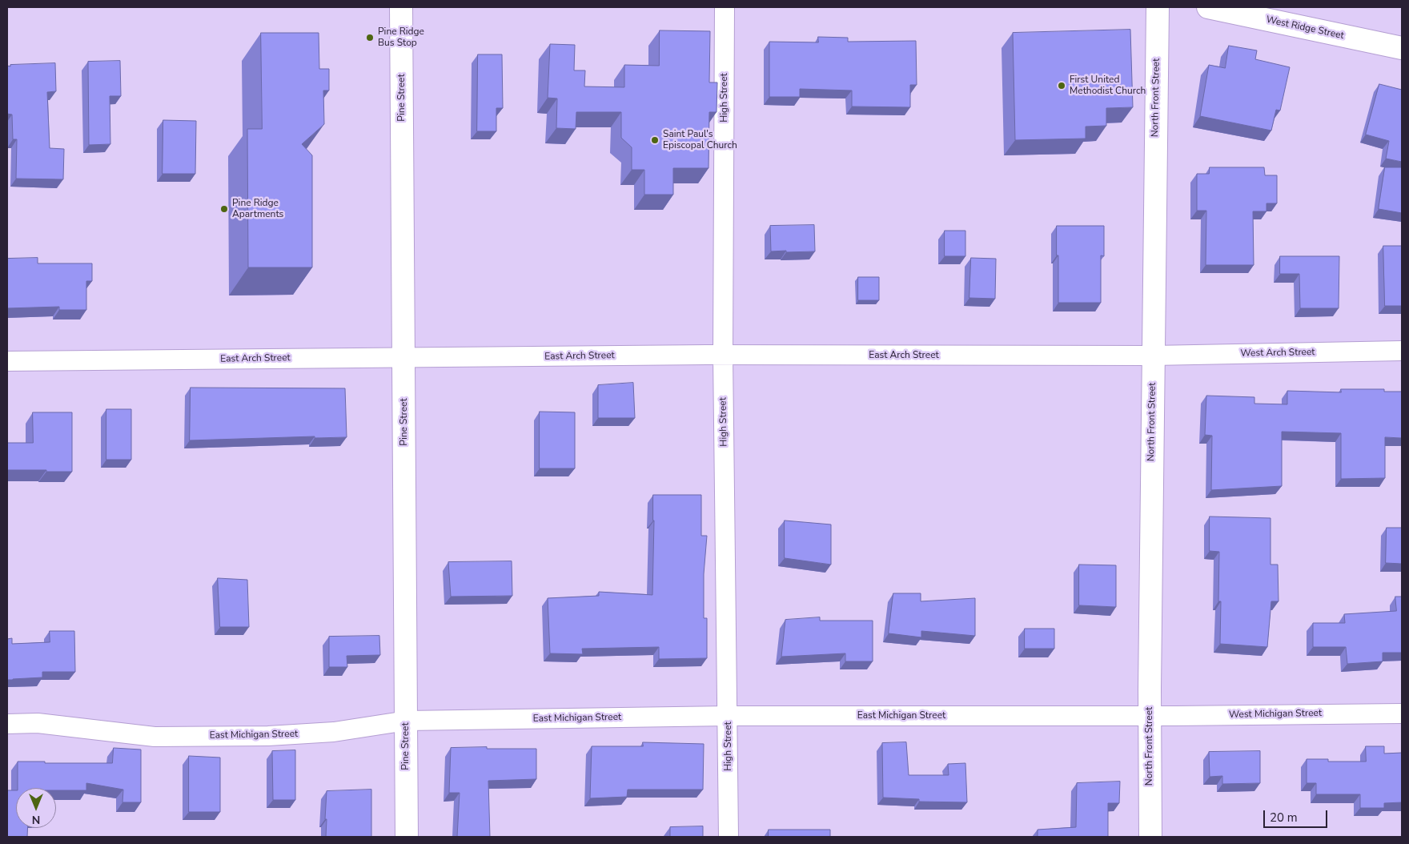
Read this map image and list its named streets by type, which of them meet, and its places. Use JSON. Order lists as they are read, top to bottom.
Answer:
{
  "streets": {
    "street": [
      "West Ridge Street",
      "Pine Street",
      "High Street",
      "North Front Street",
      "West Arch Street",
      "East Arch Street",
      "West Michigan Street",
      "East Michigan Street"
    ]
  },
  "crossings": [
    ["Pine Street", "East Arch Street"],
    ["Pine Street", "East Michigan Street"],
    ["High Street", "East Arch Street"],
    ["High Street", "East Michigan Street"],
    ["North Front Street", "West Arch Street"],
    ["North Front Street", "East Arch Street"],
    ["North Front Street", "West Michigan Street"],
    ["North Front Street", "East Michigan Street"],
    ["West Arch Street", "East Arch Street"],
    ["West Michigan Street", "East Michigan Street"]
  ],
  "places": [
    "Pine Ridge Bus Stop",
    "First United Methodist Church",
    "Saint Paul's Episcopal Church",
    "Pine Ridge Apartments"
  ],
  "scale_bar": "20 m",
  "north": "bottom"
}
